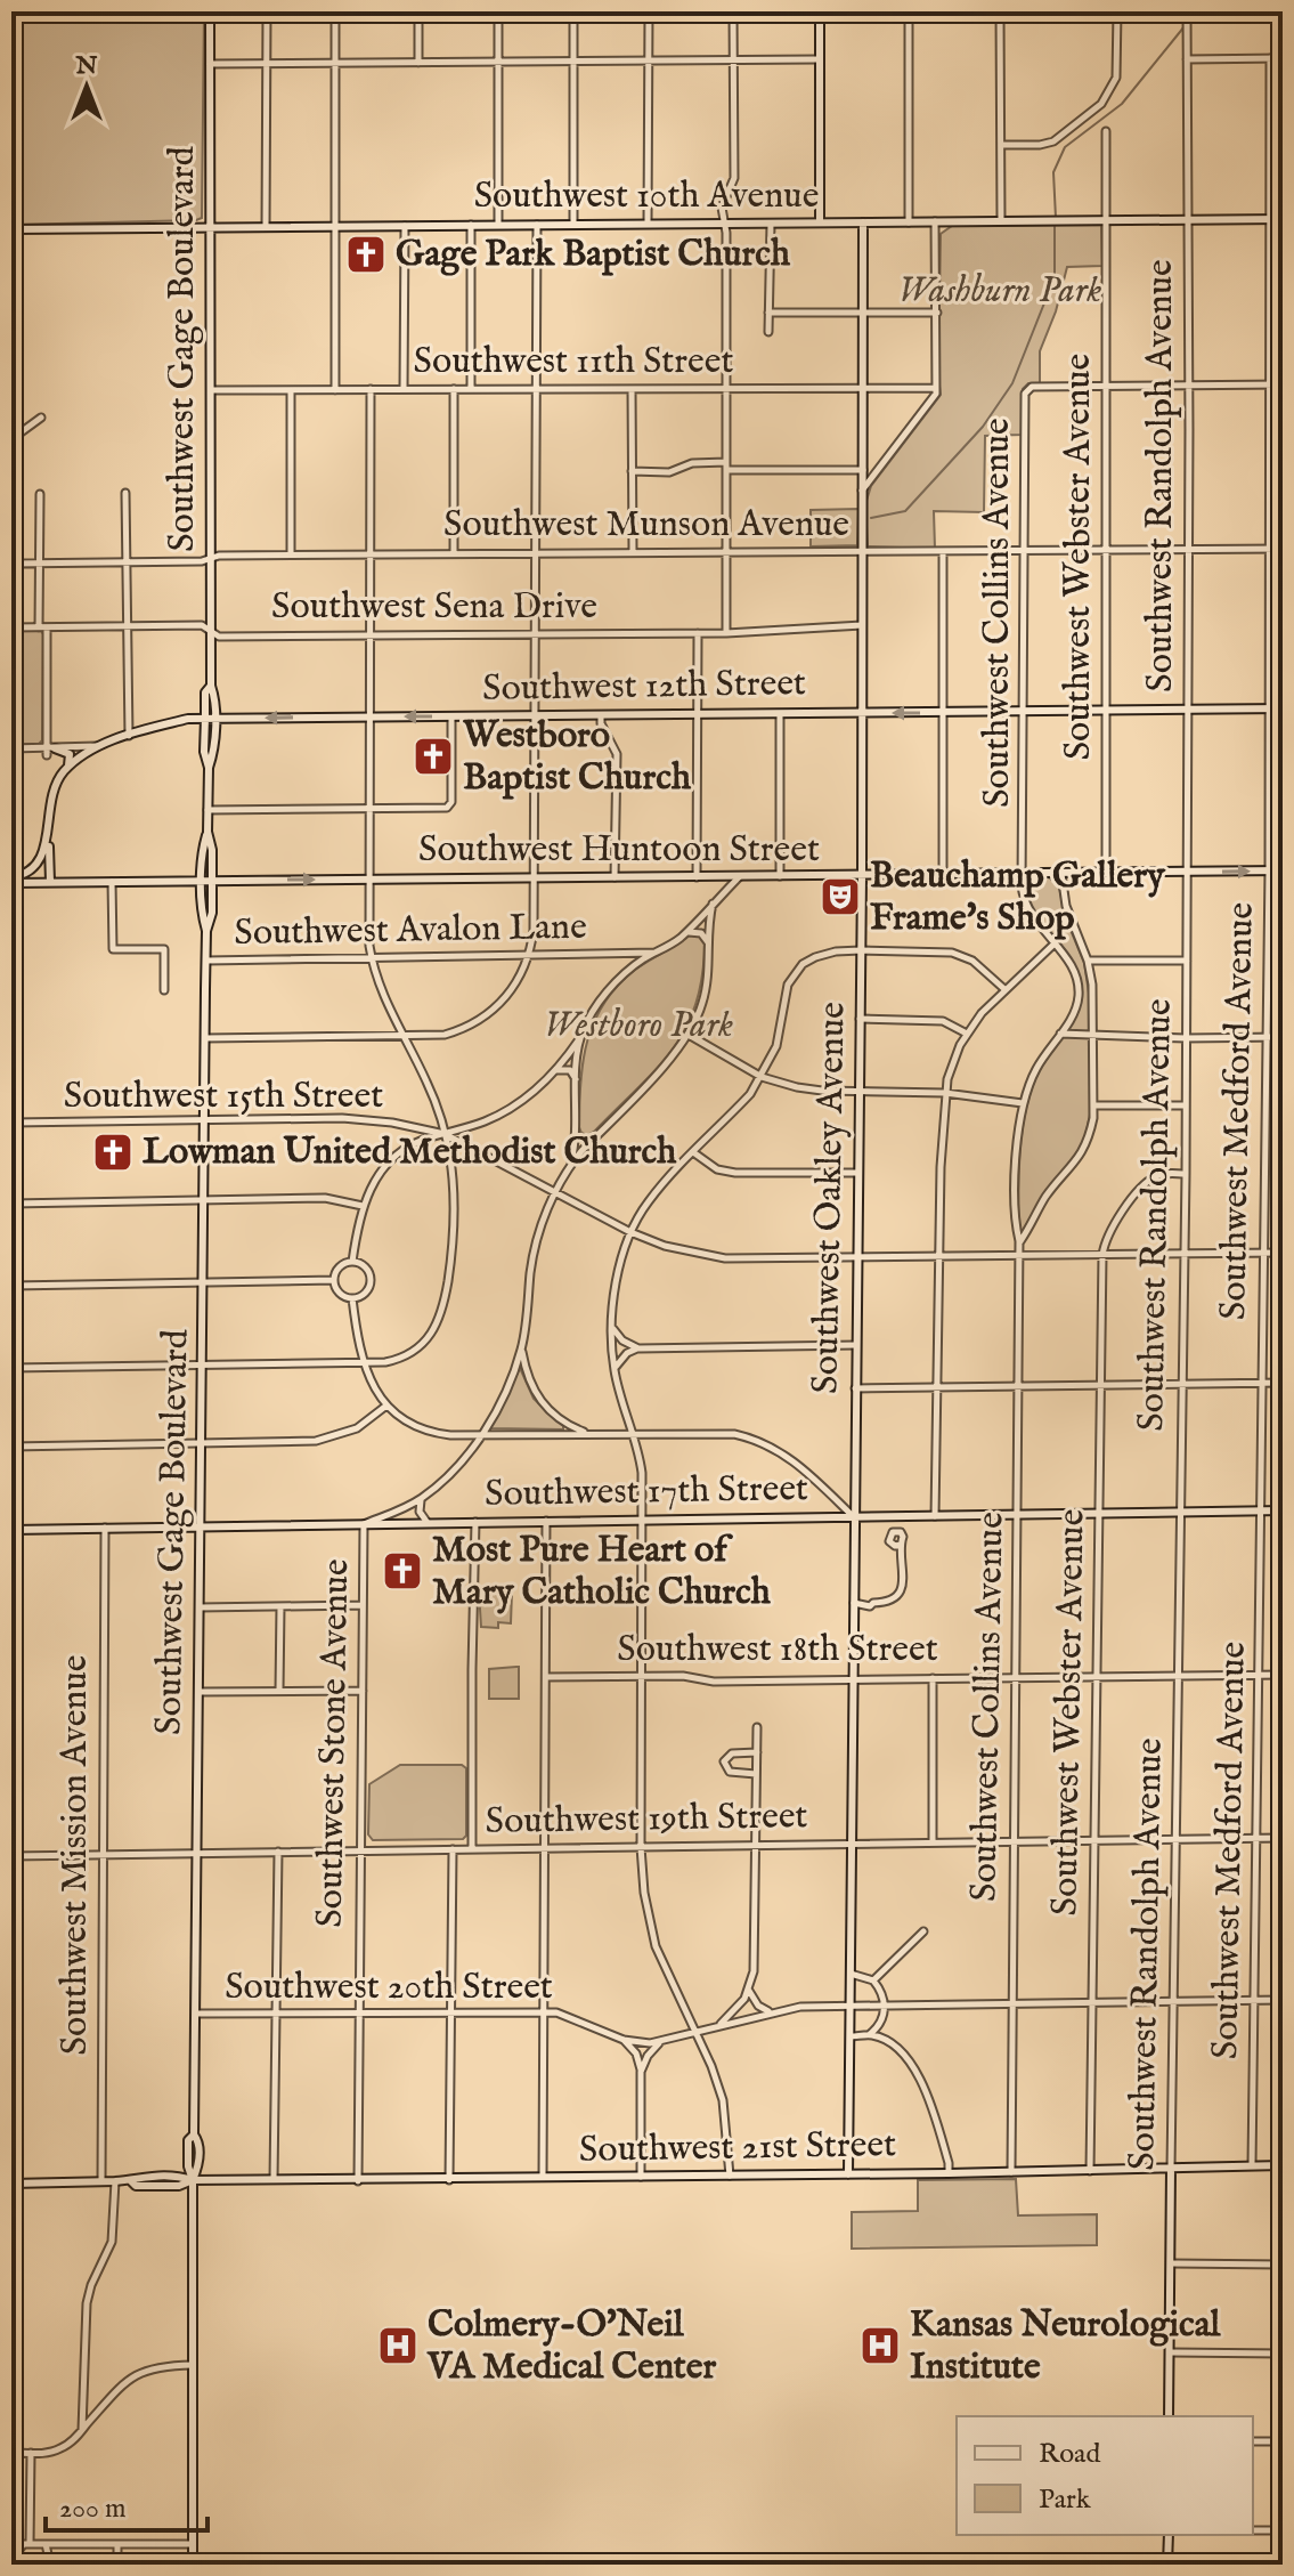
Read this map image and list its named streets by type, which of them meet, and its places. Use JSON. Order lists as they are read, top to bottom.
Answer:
{
  "streets": {
    "main road": [
      "Southwest 10th Avenue",
      "Southwest Gage Boulevard",
      "Southwest Randolph Avenue",
      "Southwest 12th Street",
      "Southwest Huntoon Street",
      "Southwest Oakley Avenue",
      "Southwest 17th Street",
      "Southwest 21st Street"
    ],
    "street": [
      "Southwest 11th Street",
      "Southwest Munson Avenue",
      "Southwest Webster Avenue",
      "Southwest Sena Drive",
      "Southwest Collins Avenue",
      "Southwest Avalon Lane",
      "Southwest 15th Street",
      "Southwest Medford Avenue",
      "Southwest 18th Street",
      "Southwest Stone Avenue",
      "Southwest 19th Street",
      "Southwest Mission Avenue",
      "Southwest 20th Street"
    ]
  },
  "crossings": [
    ["Southwest 10th Avenue", "Southwest Gage Boulevard"],
    ["Southwest 10th Avenue", "Southwest Randolph Avenue"],
    ["Southwest 10th Avenue", "Southwest Webster Avenue"],
    ["Southwest 10th Avenue", "Southwest Medford Avenue"],
    ["Southwest 10th Avenue", "Southwest Oakley Avenue"],
    ["Southwest Gage Boulevard", "Southwest 11th Street"],
    ["Southwest Gage Boulevard", "Southwest Munson Avenue"],
    ["Southwest Gage Boulevard", "Southwest Sena Drive"],
    ["Southwest Gage Boulevard", "Southwest 12th Street"],
    ["Southwest Gage Boulevard", "Southwest Huntoon Street"],
    ["Southwest Gage Boulevard", "Southwest Avalon Lane"],
    ["Southwest Gage Boulevard", "Southwest 15th Street"],
    ["Southwest Gage Boulevard", "Southwest 17th Street"],
    ["Southwest Gage Boulevard", "Southwest 19th Street"],
    ["Southwest Gage Boulevard", "Southwest 20th Street"],
    ["Southwest Gage Boulevard", "Southwest 21st Street"],
    ["Southwest 11th Street", "Southwest Oakley Avenue"],
    ["Southwest Randolph Avenue", "Southwest Munson Avenue"],
    ["Southwest Randolph Avenue", "Southwest 12th Street"],
    ["Southwest Randolph Avenue", "Southwest Huntoon Street"],
    ["Southwest Randolph Avenue", "Southwest 15th Street"],
    ["Southwest Randolph Avenue", "Southwest 17th Street"],
    ["Southwest Randolph Avenue", "Southwest 18th Street"],
    ["Southwest Randolph Avenue", "Southwest 19th Street"],
    ["Southwest Randolph Avenue", "Southwest 20th Street"],
    ["Southwest Randolph Avenue", "Southwest 21st Street"],
    ["Southwest Munson Avenue", "Southwest Webster Avenue"],
    ["Southwest Munson Avenue", "Southwest Collins Avenue"],
    ["Southwest Munson Avenue", "Southwest Medford Avenue"],
    ["Southwest Munson Avenue", "Southwest Oakley Avenue"],
    ["Southwest Webster Avenue", "Southwest Collins Avenue"],
    ["Southwest Webster Avenue", "Southwest 12th Street"],
    ["Southwest Webster Avenue", "Southwest Huntoon Street"],
    ["Southwest Webster Avenue", "Southwest 15th Street"],
    ["Southwest Webster Avenue", "Southwest 17th Street"],
    ["Southwest Webster Avenue", "Southwest 18th Street"],
    ["Southwest Webster Avenue", "Southwest 19th Street"],
    ["Southwest Webster Avenue", "Southwest 20th Street"],
    ["Southwest Webster Avenue", "Southwest 21st Street"],
    ["Southwest Sena Drive", "Southwest Oakley Avenue"],
    ["Southwest Collins Avenue", "Southwest 12th Street"],
    ["Southwest Collins Avenue", "Southwest Huntoon Street"],
    ["Southwest Collins Avenue", "Southwest 15th Street"],
    ["Southwest Collins Avenue", "Southwest 17th Street"],
    ["Southwest Collins Avenue", "Southwest 18th Street"],
    ["Southwest Collins Avenue", "Southwest 19th Street"],
    ["Southwest Collins Avenue", "Southwest 20th Street"],
    ["Southwest Collins Avenue", "Southwest 21st Street"],
    ["Southwest 12th Street", "Southwest Medford Avenue"],
    ["Southwest 12th Street", "Southwest Oakley Avenue"],
    ["Southwest Huntoon Street", "Southwest Medford Avenue"],
    ["Southwest Huntoon Street", "Southwest Oakley Avenue"],
    ["Southwest 15th Street", "Southwest Medford Avenue"],
    ["Southwest 15th Street", "Southwest Oakley Avenue"],
    ["Southwest Medford Avenue", "Southwest 17th Street"],
    ["Southwest Medford Avenue", "Southwest 18th Street"],
    ["Southwest Medford Avenue", "Southwest 19th Street"],
    ["Southwest Medford Avenue", "Southwest 20th Street"],
    ["Southwest Medford Avenue", "Southwest 21st Street"],
    ["Southwest Oakley Avenue", "Southwest 17th Street"],
    ["Southwest Oakley Avenue", "Southwest 18th Street"],
    ["Southwest Oakley Avenue", "Southwest 19th Street"],
    ["Southwest Oakley Avenue", "Southwest 20th Street"],
    ["Southwest Oakley Avenue", "Southwest 21st Street"],
    ["Southwest 17th Street", "Southwest Stone Avenue"],
    ["Southwest 17th Street", "Southwest Mission Avenue"],
    ["Southwest Stone Avenue", "Southwest 19th Street"],
    ["Southwest Stone Avenue", "Southwest 20th Street"],
    ["Southwest Stone Avenue", "Southwest 21st Street"],
    ["Southwest 19th Street", "Southwest Mission Avenue"],
    ["Southwest Mission Avenue", "Southwest 21st Street"]
  ],
  "parks": ["Washburn Park", "Westboro Park"],
  "places": {
    "church": [
      "Gage Park Baptist Church",
      "Westboro Baptist Church",
      "Lowman United Methodist Church",
      "Most Pure Heart of Mary Catholic Church"
    ],
    "theatre": ["Beauchamp Gallery Frame's Shop"],
    "hospital": ["Colmery-O'Neil VA Medical Center", "Kansas Neurological Institute"]
  },
  "legend": ["Road", "Park"],
  "scale_bar": "200 m",
  "north": "top"
}
